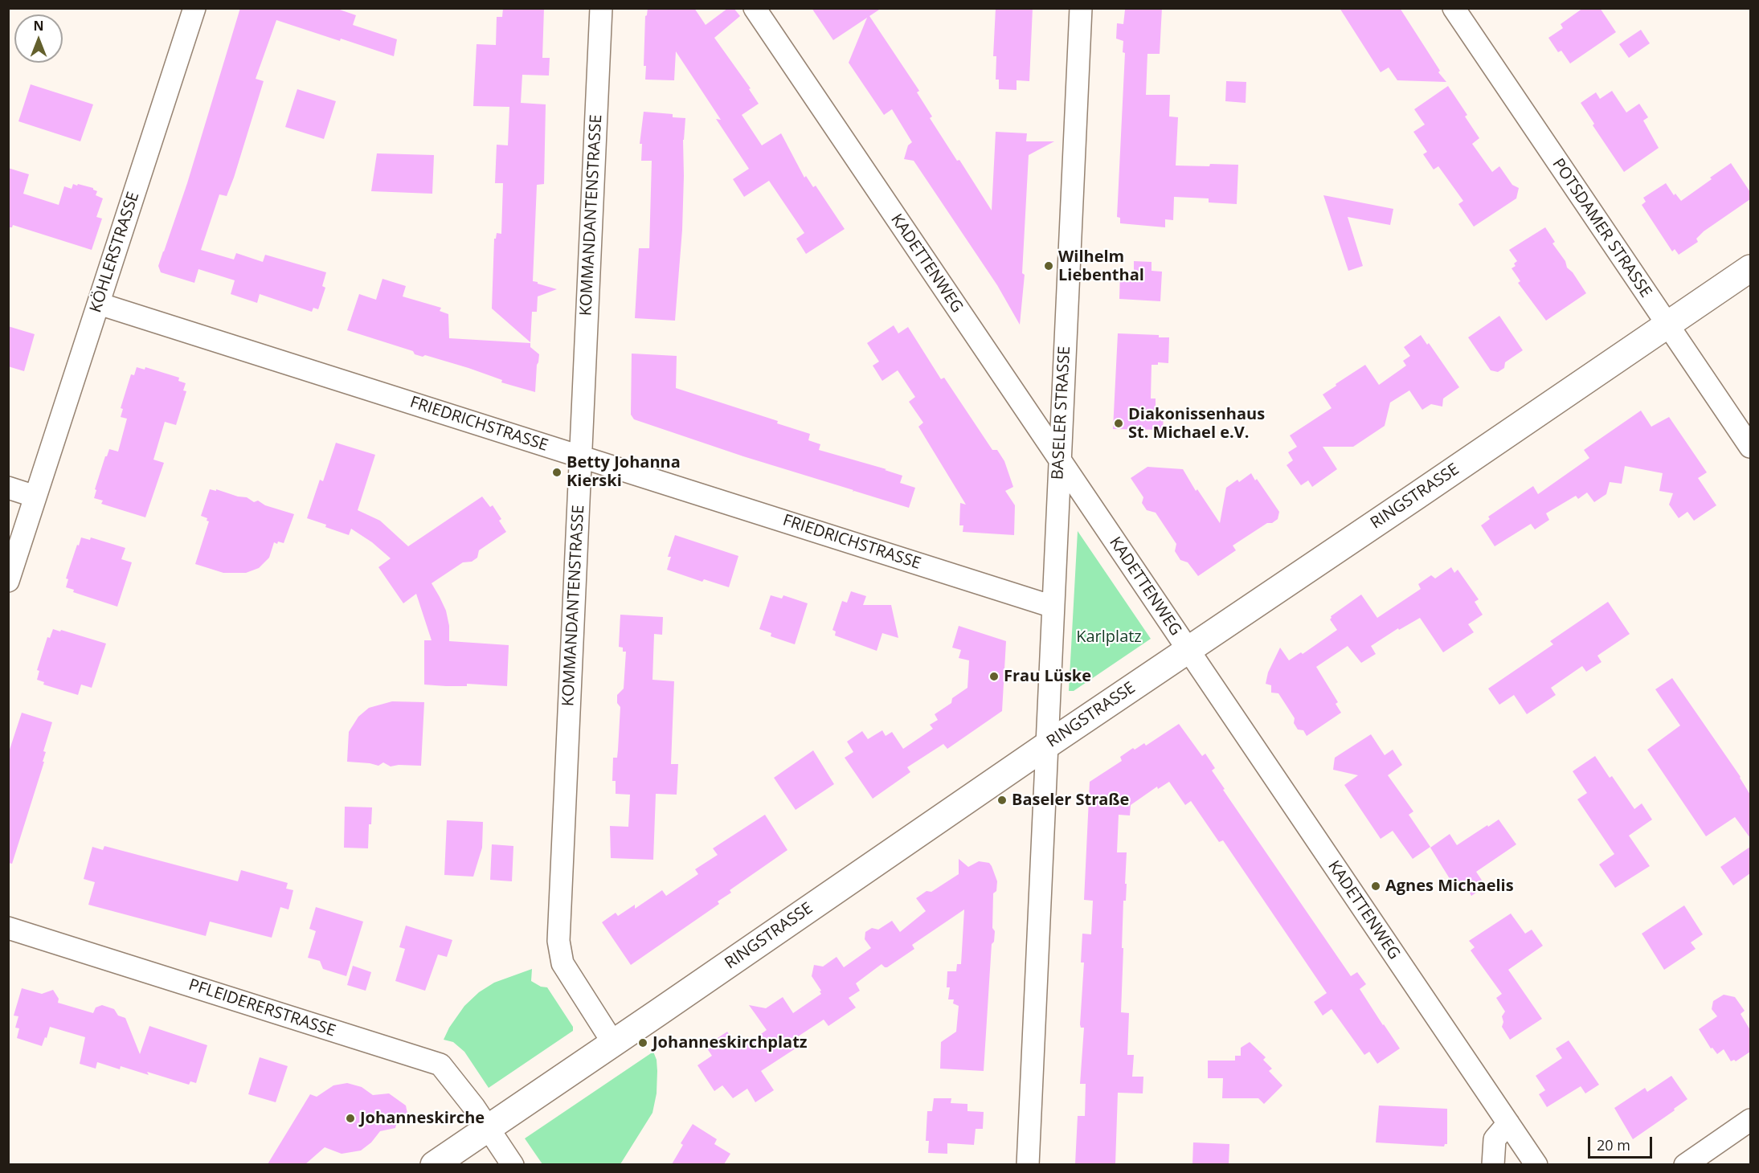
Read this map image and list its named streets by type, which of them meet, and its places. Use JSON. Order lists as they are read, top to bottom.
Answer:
{
  "streets": {
    "street": [
      "KOMMANDANTENSTRASSE",
      "POTSDAMER STRASSE",
      "KÖHLERSTRASSE",
      "KADETTENWEG",
      "BASELER STRASSE",
      "FRIEDRICHSTRASSE",
      "RINGSTRASSE",
      "PFLEIDERERSTRASSE"
    ]
  },
  "crossings": [
    ["KOMMANDANTENSTRASSE", "FRIEDRICHSTRASSE"],
    ["KOMMANDANTENSTRASSE", "RINGSTRASSE"],
    ["POTSDAMER STRASSE", "RINGSTRASSE"],
    ["KÖHLERSTRASSE", "FRIEDRICHSTRASSE"],
    ["KADETTENWEG", "BASELER STRASSE"],
    ["KADETTENWEG", "RINGSTRASSE"],
    ["BASELER STRASSE", "FRIEDRICHSTRASSE"],
    ["BASELER STRASSE", "RINGSTRASSE"],
    ["RINGSTRASSE", "PFLEIDERERSTRASSE"]
  ],
  "parks": ["Karlplatz"],
  "places": [
    "Wilhelm Liebenthal",
    "Diakonissenhaus St. Michael e.V.",
    "Betty Johanna Kierski",
    "Frau Lüske",
    "Baseler Straße",
    "Agnes Michaelis",
    "Johanneskirchplatz",
    "Johanneskirche"
  ],
  "scale_bar": "20 m",
  "north": "top"
}
